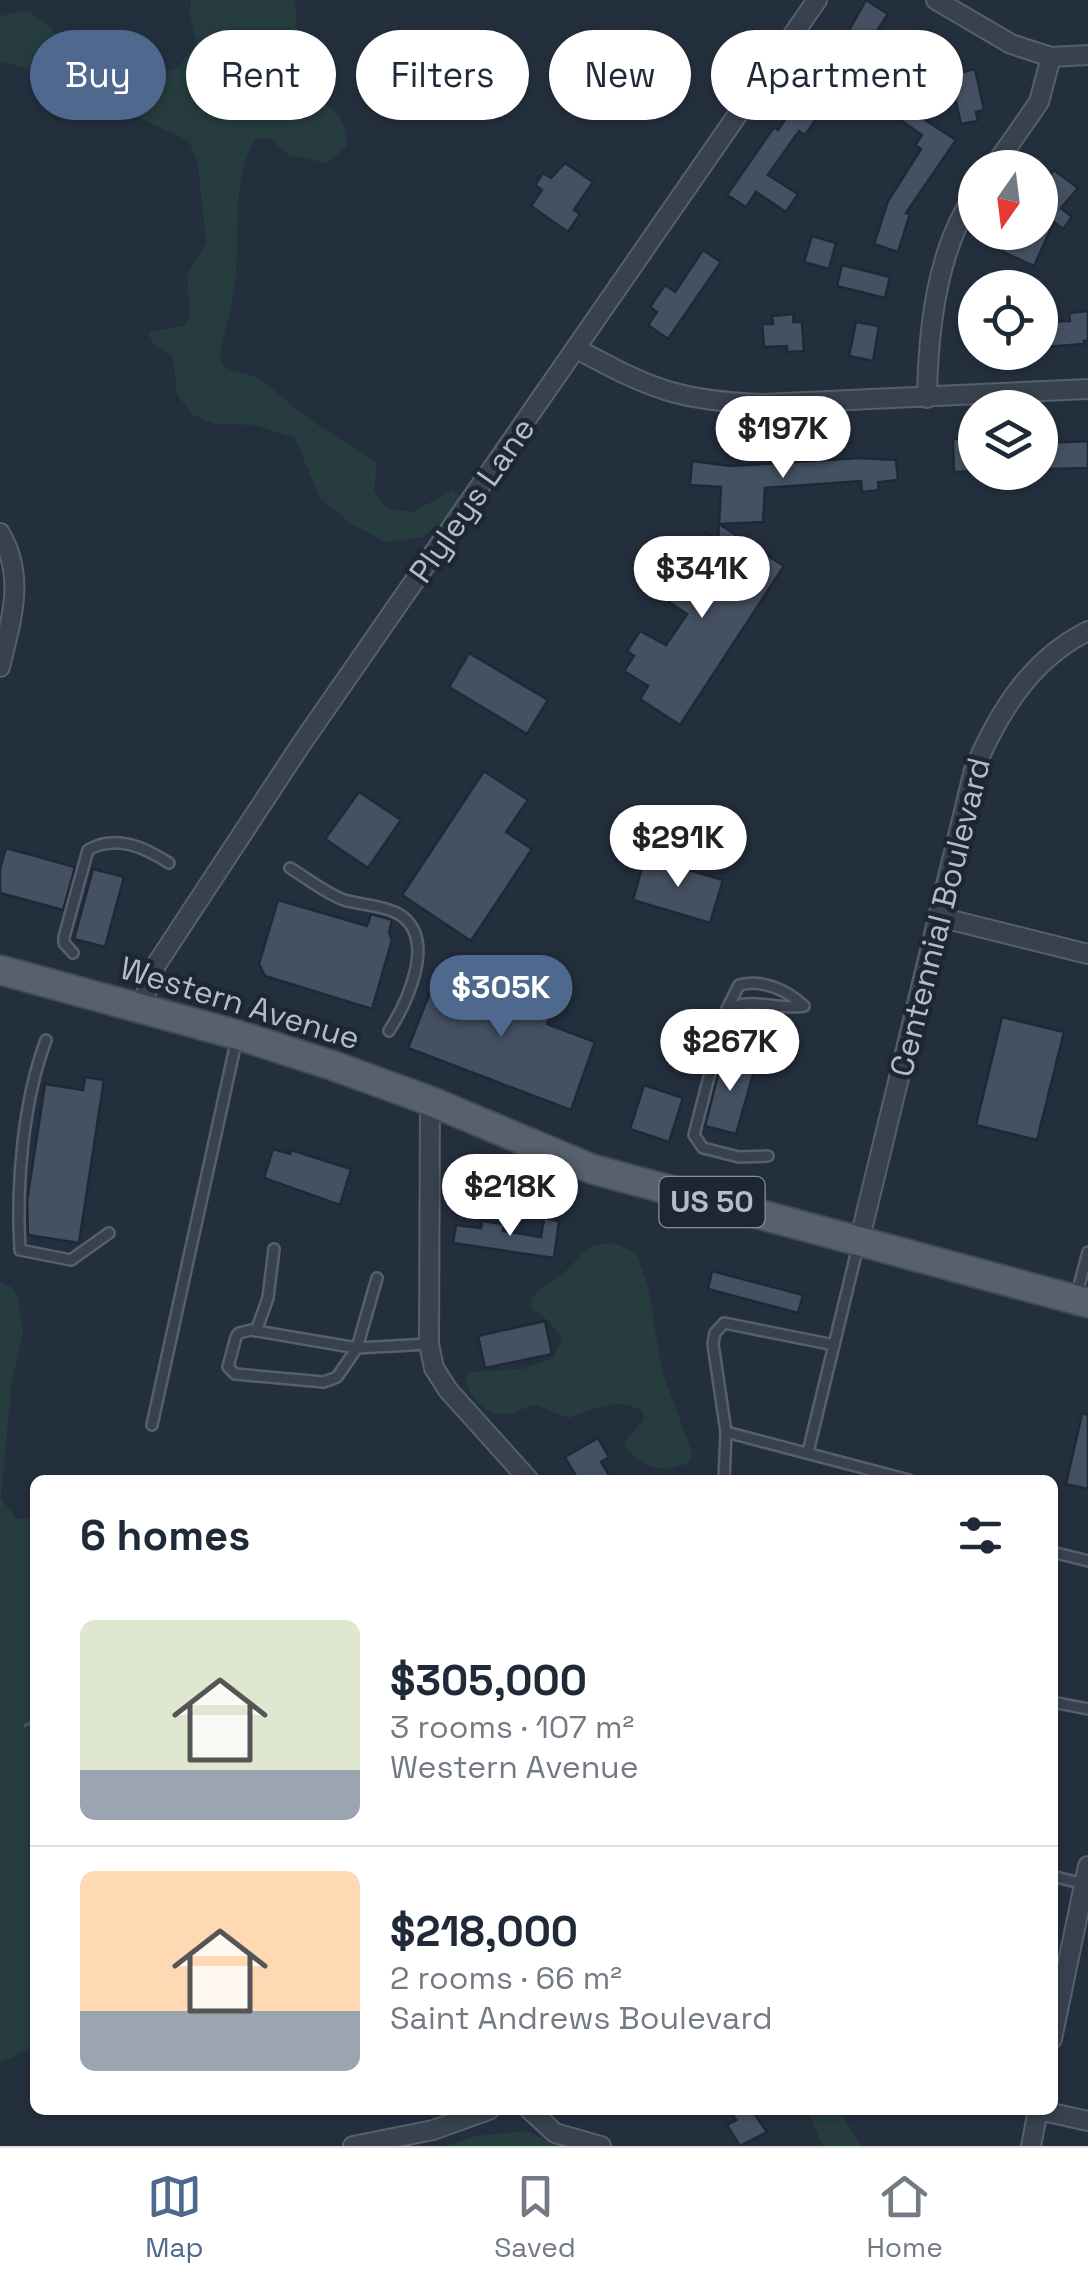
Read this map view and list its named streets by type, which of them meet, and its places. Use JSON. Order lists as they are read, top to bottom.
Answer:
{
  "streets": {
    "main road": ["Western Avenue", "US 50"],
    "street": ["Plyleys Lane", "Centennial Boulevard"]
  },
  "crossings": [
    ["Plyleys Lane", "Western Avenue"],
    ["Centennial Boulevard", "Western Avenue"]
  ],
  "north": "bottom",
  "page": {
    "chip": [
      "Buy",
      "Rent",
      "Filters",
      "New",
      "Apartment"
    ],
    "price": [
      "$197K",
      "$341K",
      "$291K",
      "$305K",
      "$267K",
      "$218K"
    ],
    "heading": "6 homes",
    "list": [
      {
        "name": "$305,000",
        "note": "3 rooms · 107 m² · Western Avenue"
      },
      {
        "name": "$218,000",
        "note": "2 rooms · 66 m² · Saint Andrews Boulevard"
      }
    ],
    "tabs": ["Map", "Saved", "Home"]
  }
}
